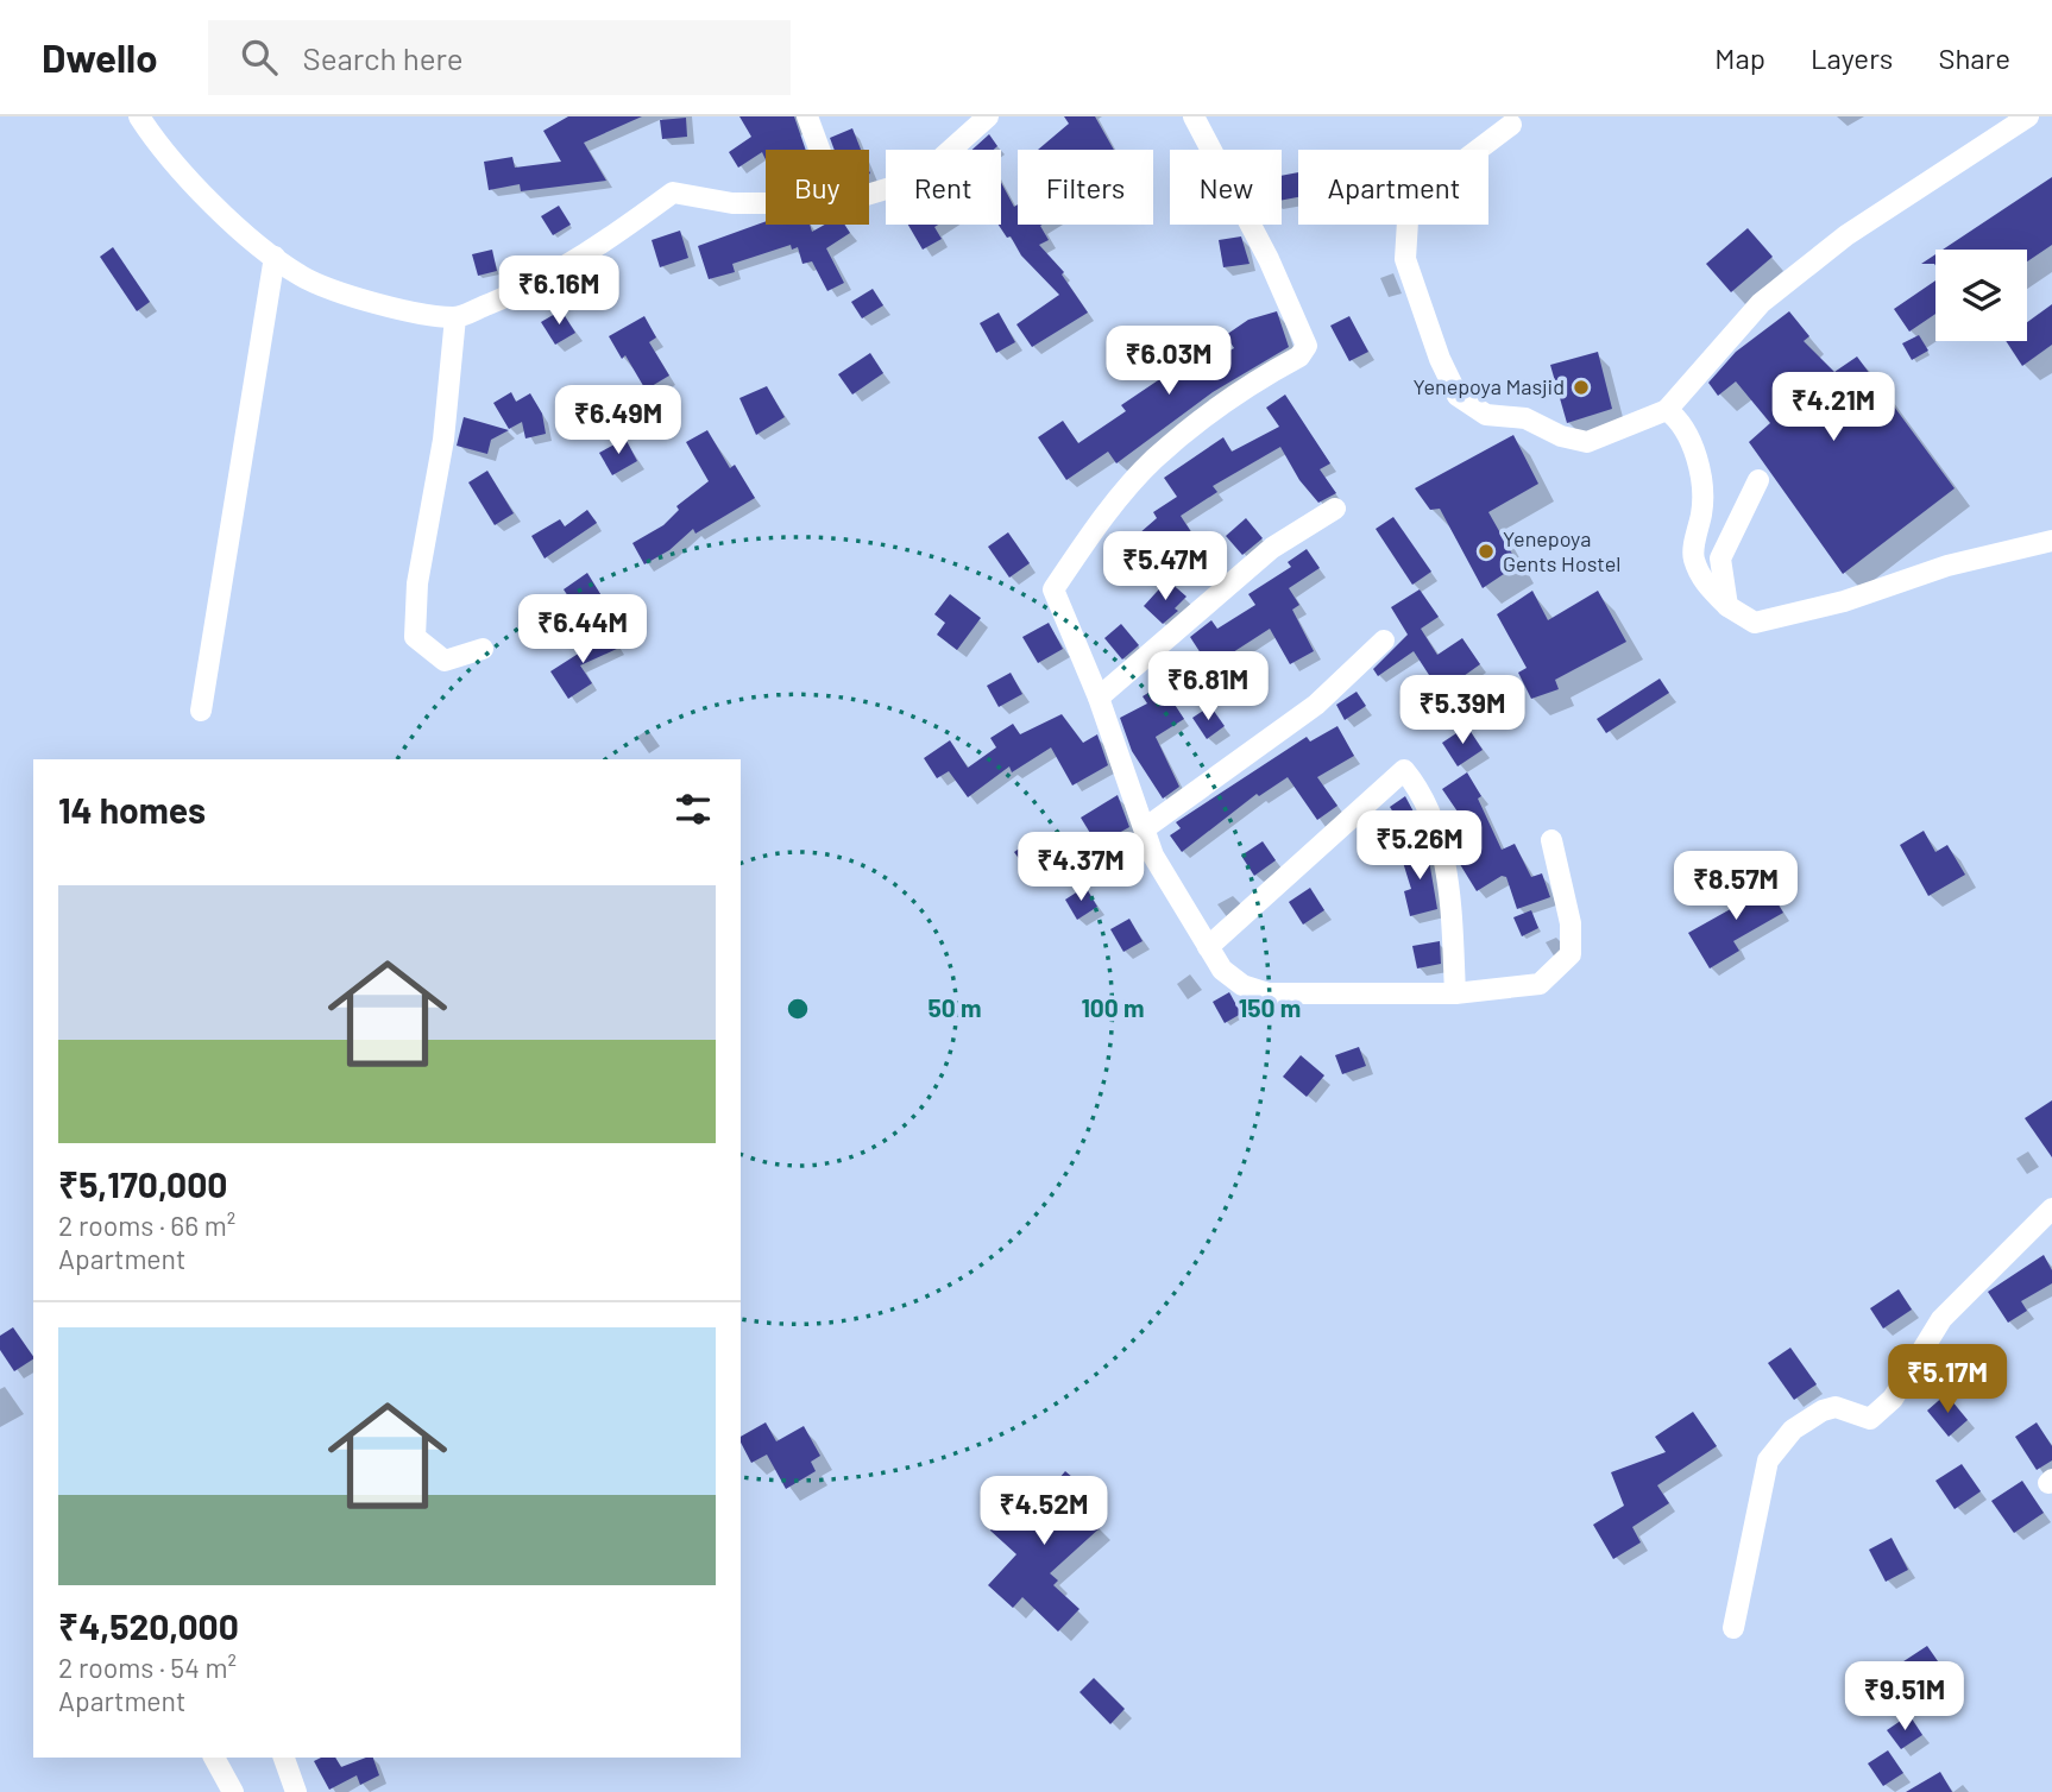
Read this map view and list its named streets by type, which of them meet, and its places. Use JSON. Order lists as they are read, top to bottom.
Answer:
{
  "places": ["Yenepoya Masjid", "Yenepoya Gents Hostel"],
  "page": {
    "header": "Dwello",
    "search": "Search here",
    "nav": ["Map", "Layers", "Share"],
    "chip": [
      "Buy",
      "Rent",
      "Filters",
      "New",
      "Apartment"
    ],
    "price": [
      "₹6.16M",
      "₹6.03M",
      "₹4.21M",
      "₹6.49M",
      "₹5.47M",
      "₹6.44M",
      "₹6.81M",
      "₹5.39M",
      "₹5.26M",
      "₹4.37M",
      "₹8.57M",
      "₹5.17M",
      "₹4.52M",
      "₹9.51M"
    ],
    "heading": "14 homes",
    "list": [
      {
        "name": "₹5,170,000",
        "note": "2 rooms · 66 m² · Apartment"
      },
      {
        "name": "₹4,520,000",
        "note": "2 rooms · 54 m² · Apartment"
      }
    ]
  },
  "rings": ["50 m", "100 m", "150 m"]
}
